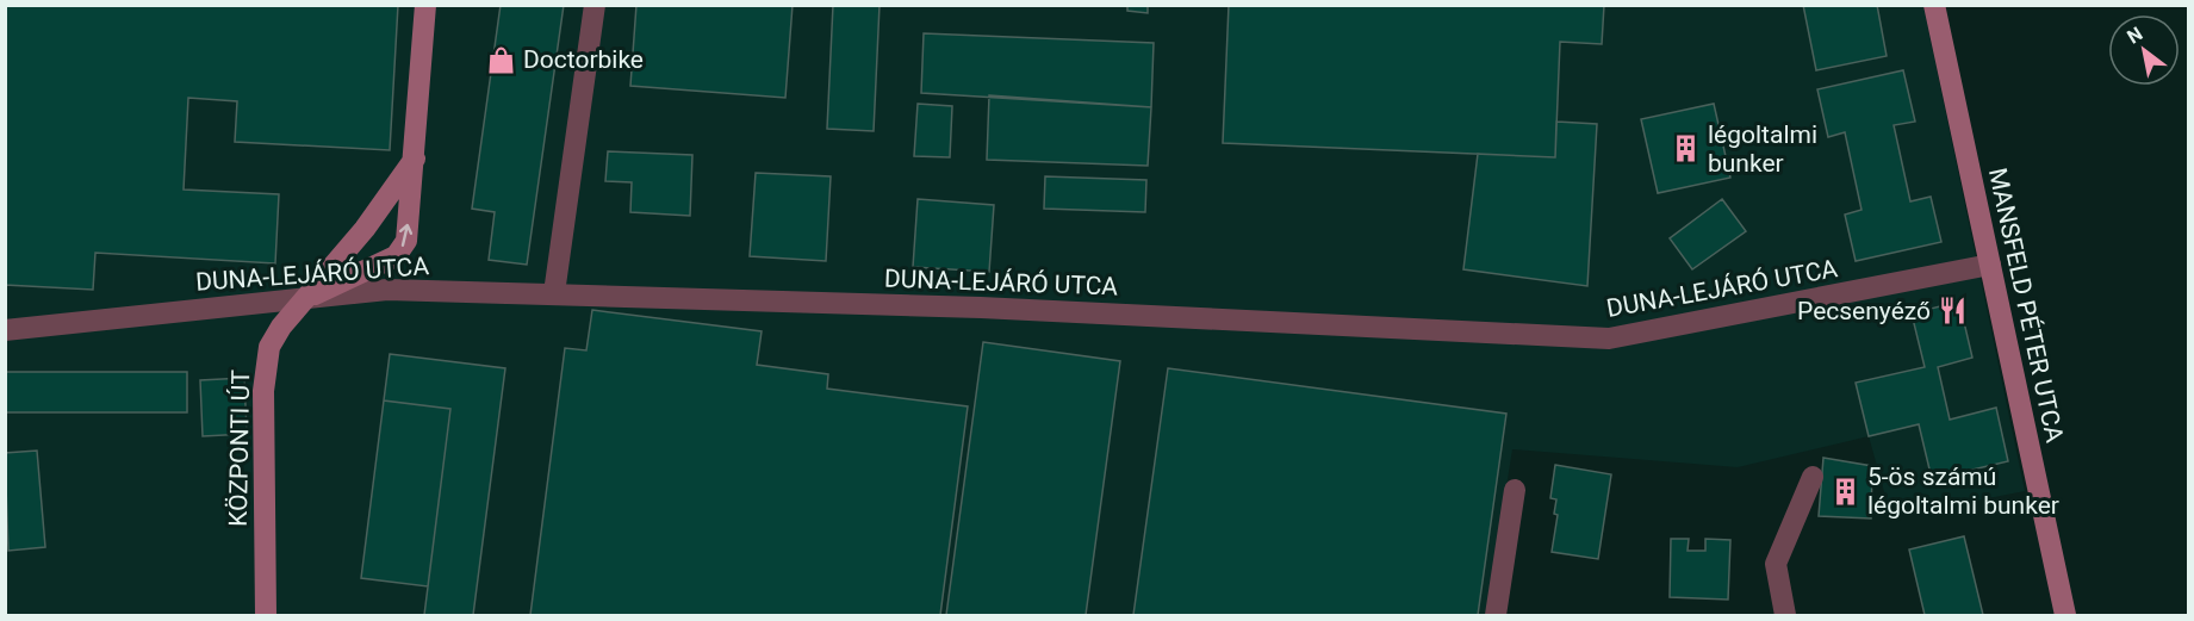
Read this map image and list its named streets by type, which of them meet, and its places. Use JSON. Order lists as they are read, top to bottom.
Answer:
{
  "streets": {
    "street": ["DUNA-LEJÁRÓ UTCA", "MANSFELD PÉTER UTCA", "KÖZPONTI ÚT"]
  },
  "crossings": [
    ["DUNA-LEJÁRÓ UTCA", "MANSFELD PÉTER UTCA"],
    ["DUNA-LEJÁRÓ UTCA", "KÖZPONTI ÚT"]
  ],
  "places": {
    "shop": ["Doctorbike"],
    "building": ["légoltalmi bunker", "5-ös számú légoltalmi bunker"],
    "restaurant": ["Pecsenyéző"]
  },
  "north": "top left"
}
